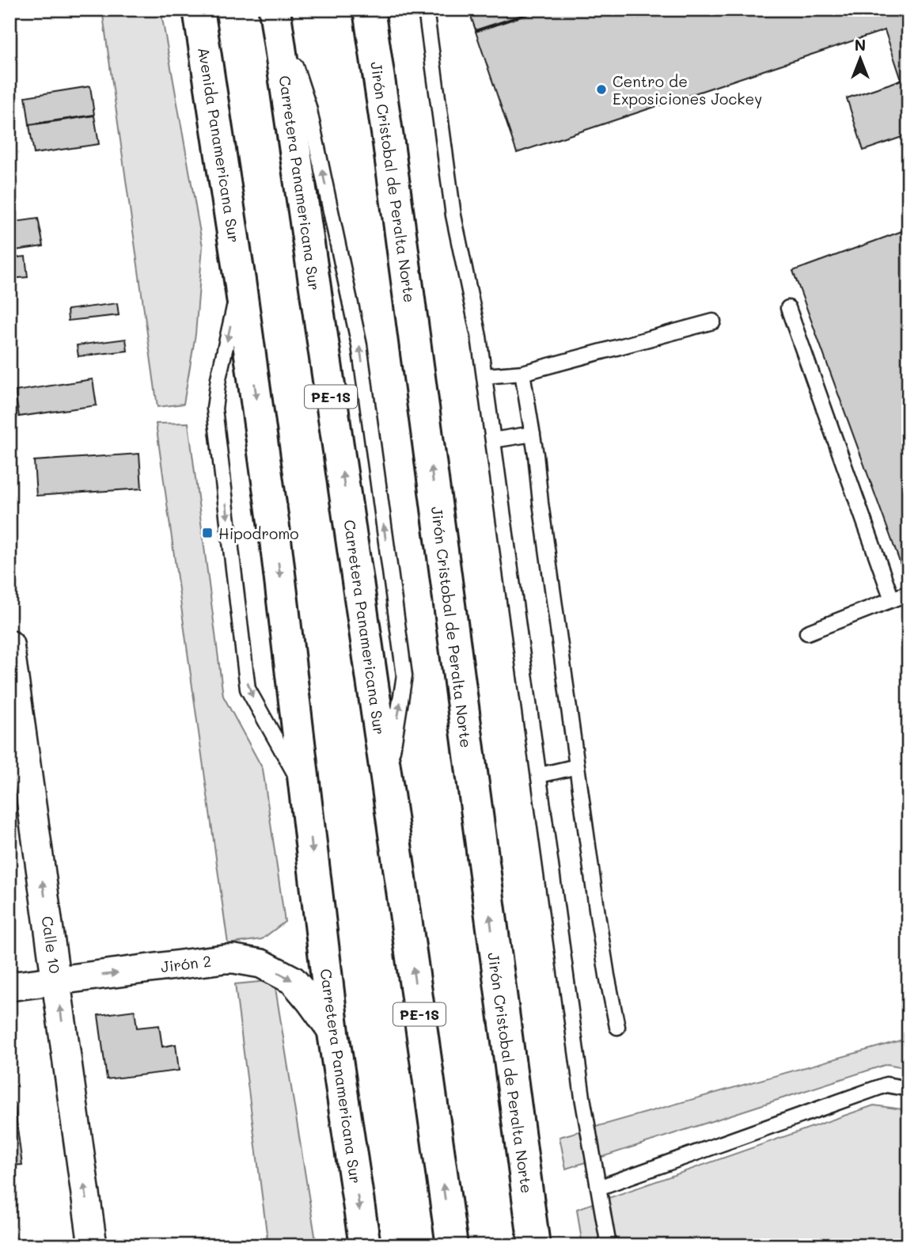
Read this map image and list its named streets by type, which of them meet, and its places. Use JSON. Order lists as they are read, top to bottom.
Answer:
{
  "streets": {
    "main road": [
      "Avenida Panamericana Sur",
      "Jirón Cristobal de Peralta Norte",
      "Carretera Panamericana Sur",
      "PE-1S"
    ],
    "street": ["Calle 10", "Jirón 2"]
  },
  "crossings": [
    ["Avenida Panamericana Sur", "Carretera Panamericana Sur"],
    ["Carretera Panamericana Sur", "Jirón 2"],
    ["Calle 10", "Jirón 2"]
  ],
  "one_way": ["Jirón Cristobal de Peralta Norte", "Calle 10", "Jirón 2"],
  "places": {
    "other": ["Centro de Exposiciones Jockey"],
    "transit": ["Hipodromo"]
  },
  "north": "top"
}
